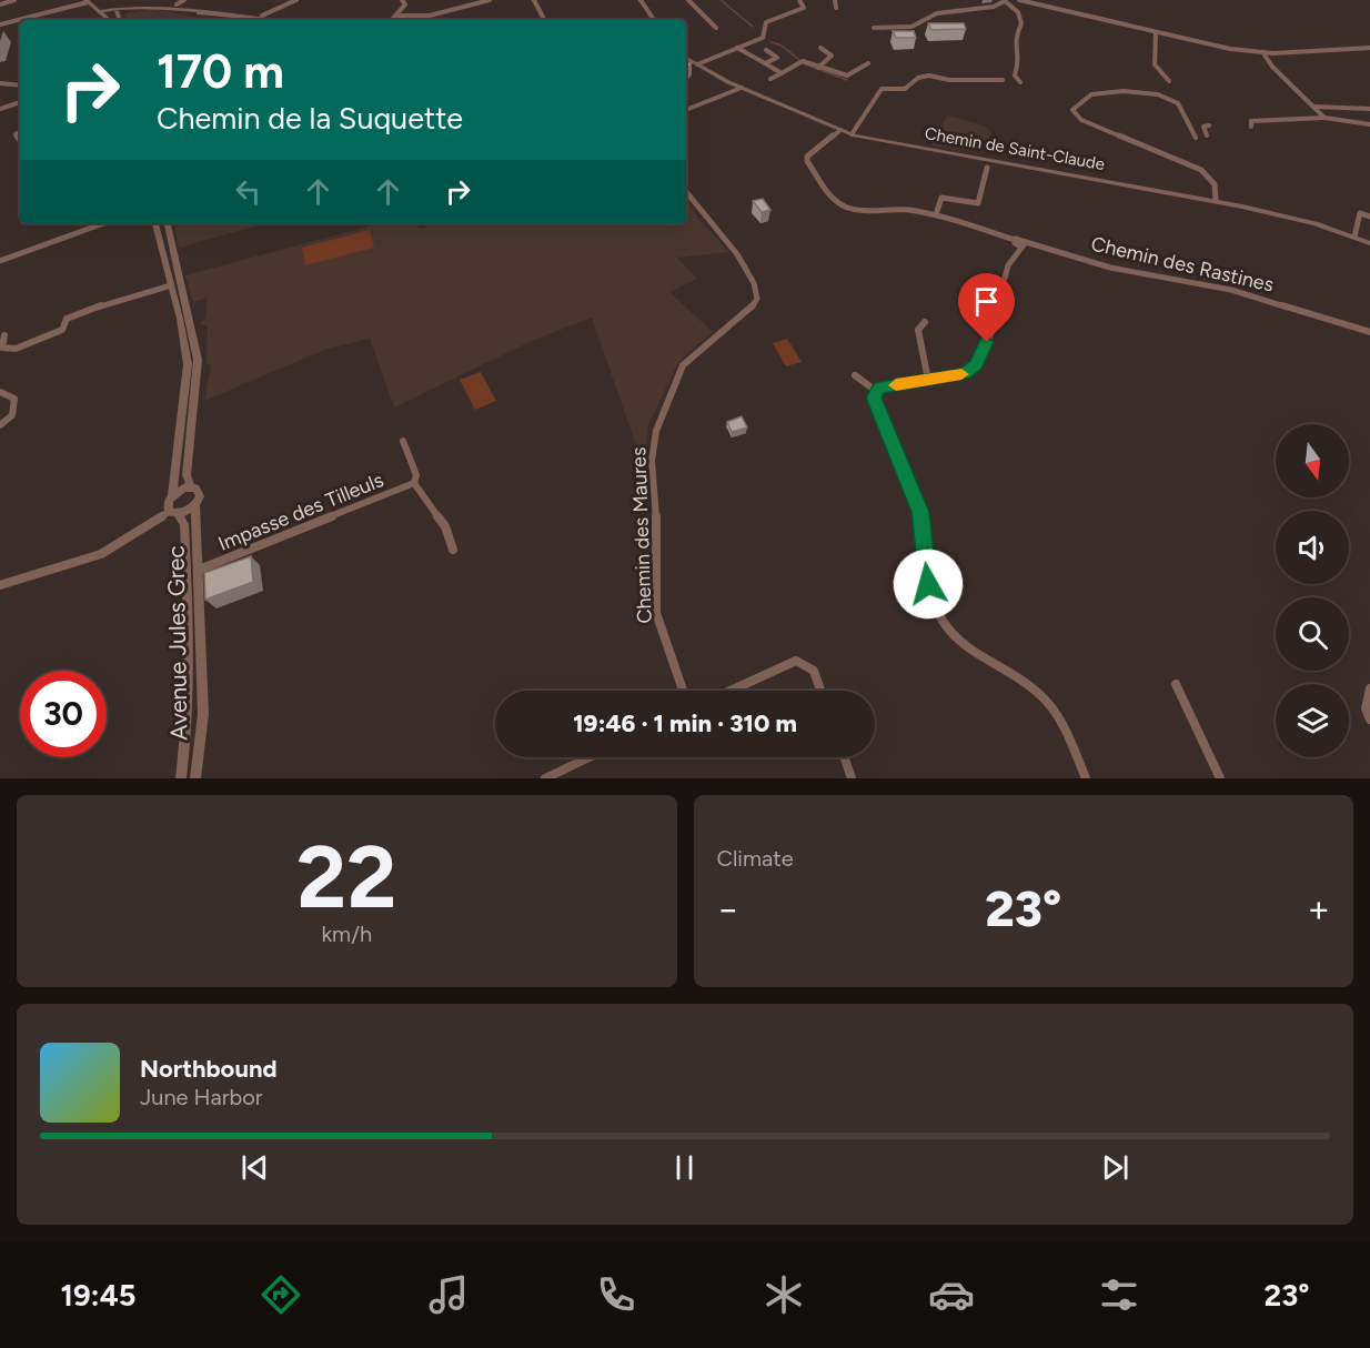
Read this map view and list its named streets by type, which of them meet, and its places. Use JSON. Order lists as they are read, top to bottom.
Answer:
{
  "streets": {
    "street": [
      "Chemin de Saint-Claude",
      "Chemin des Rastines",
      "Impasse des Tilleuls",
      "Chemin des Maures",
      "Avenue Jules Grec"
    ]
  },
  "crossings": [
    ["Chemin de Saint-Claude", "Chemin des Rastines"],
    ["Impasse des Tilleuls", "Avenue Jules Grec"]
  ],
  "north": "bottom",
  "page": {
    "turn": ["170 m", "Chemin de la Suquette"],
    "limit": "30",
    "trip": "19:46 · 1 min · 310 m",
    "tile": [
      ["22", "km/h"],
      "Climate"
    ],
    "heat": ["−", "23°", "+"],
    "song": ["Northbound", "June Harbor"],
    "tabs": ["19:45", "23°"]
  }
}
